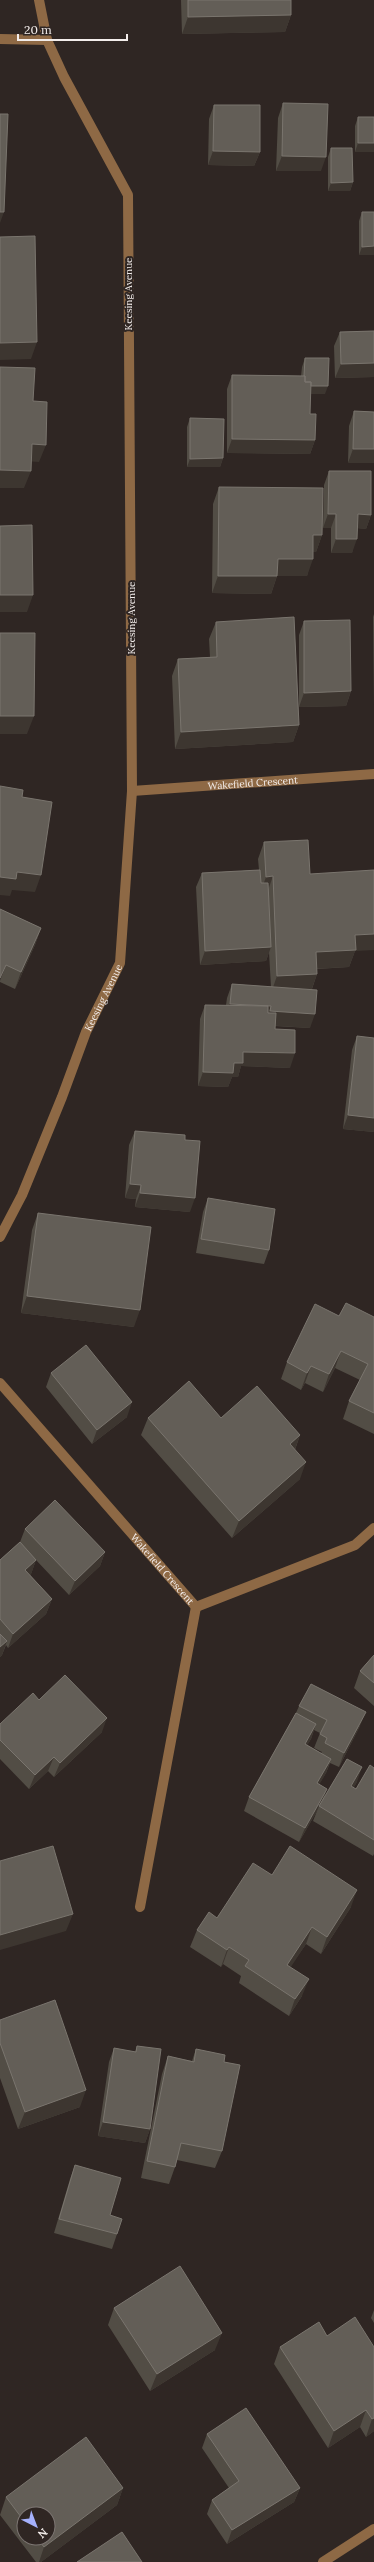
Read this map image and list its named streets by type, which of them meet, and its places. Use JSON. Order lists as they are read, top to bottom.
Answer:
{
  "streets": {
    "street": ["Keesing Avenue", "Wakefield Crescent"]
  },
  "crossings": [
    ["Keesing Avenue", "Wakefield Crescent"]
  ],
  "scale_bar": "20 m",
  "north": "bottom right"
}
